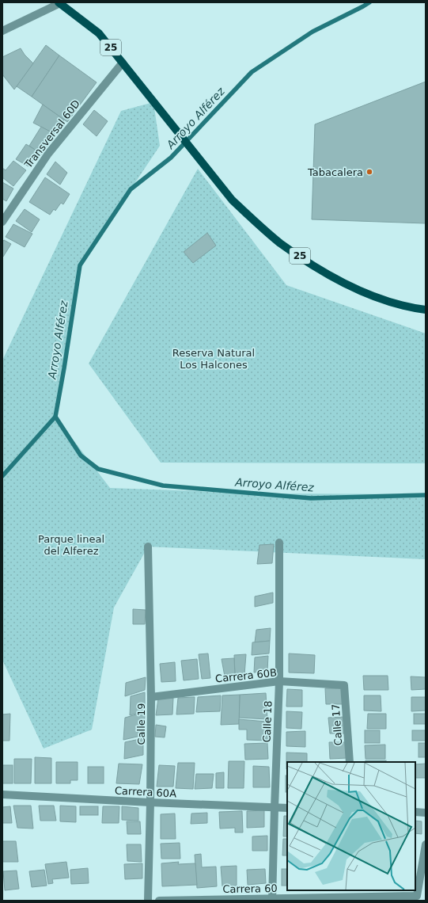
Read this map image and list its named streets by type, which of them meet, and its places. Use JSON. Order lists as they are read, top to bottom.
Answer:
{
  "streets": {
    "main road": ["25"],
    "street": [
      "Transversal 60D",
      "Carrera 60B",
      "Calle 18",
      "Calle 19",
      "Calle 17",
      "Carrera 60A",
      "Carrera 60"
    ]
  },
  "crossings": [
    ["25", "Transversal 60D"],
    ["Carrera 60B", "Calle 18"],
    ["Carrera 60B", "Calle 19"],
    ["Carrera 60B", "Calle 17"],
    ["Calle 18", "Carrera 60A"],
    ["Calle 18", "Carrera 60"],
    ["Calle 19", "Carrera 60A"]
  ],
  "water": ["Arroyo Alférez"],
  "parks": ["Reserva Natural Los Halcones", "Parque lineal del Alferez"],
  "places": ["Tabacalera"]
}
